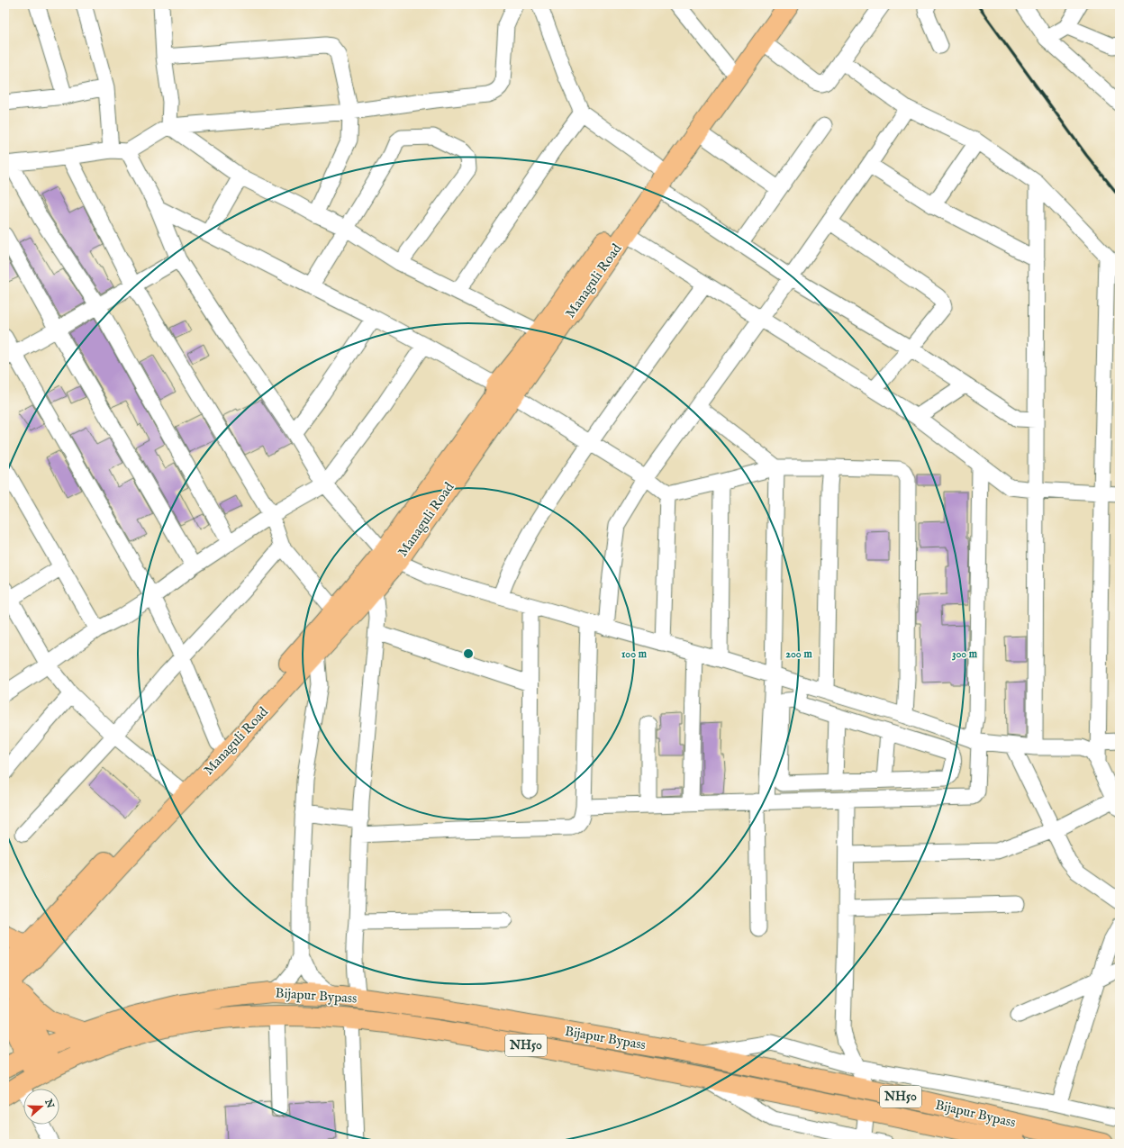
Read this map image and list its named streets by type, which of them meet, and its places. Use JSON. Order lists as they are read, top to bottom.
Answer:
{
  "streets": {
    "main road": ["Managuli Road", "Bijapur Bypass", "NH50"]
  },
  "crossings": [
    ["Bijapur Bypass", "NH50"]
  ],
  "north": "right",
  "rings": ["100 m", "200 m", "300 m"]
}
